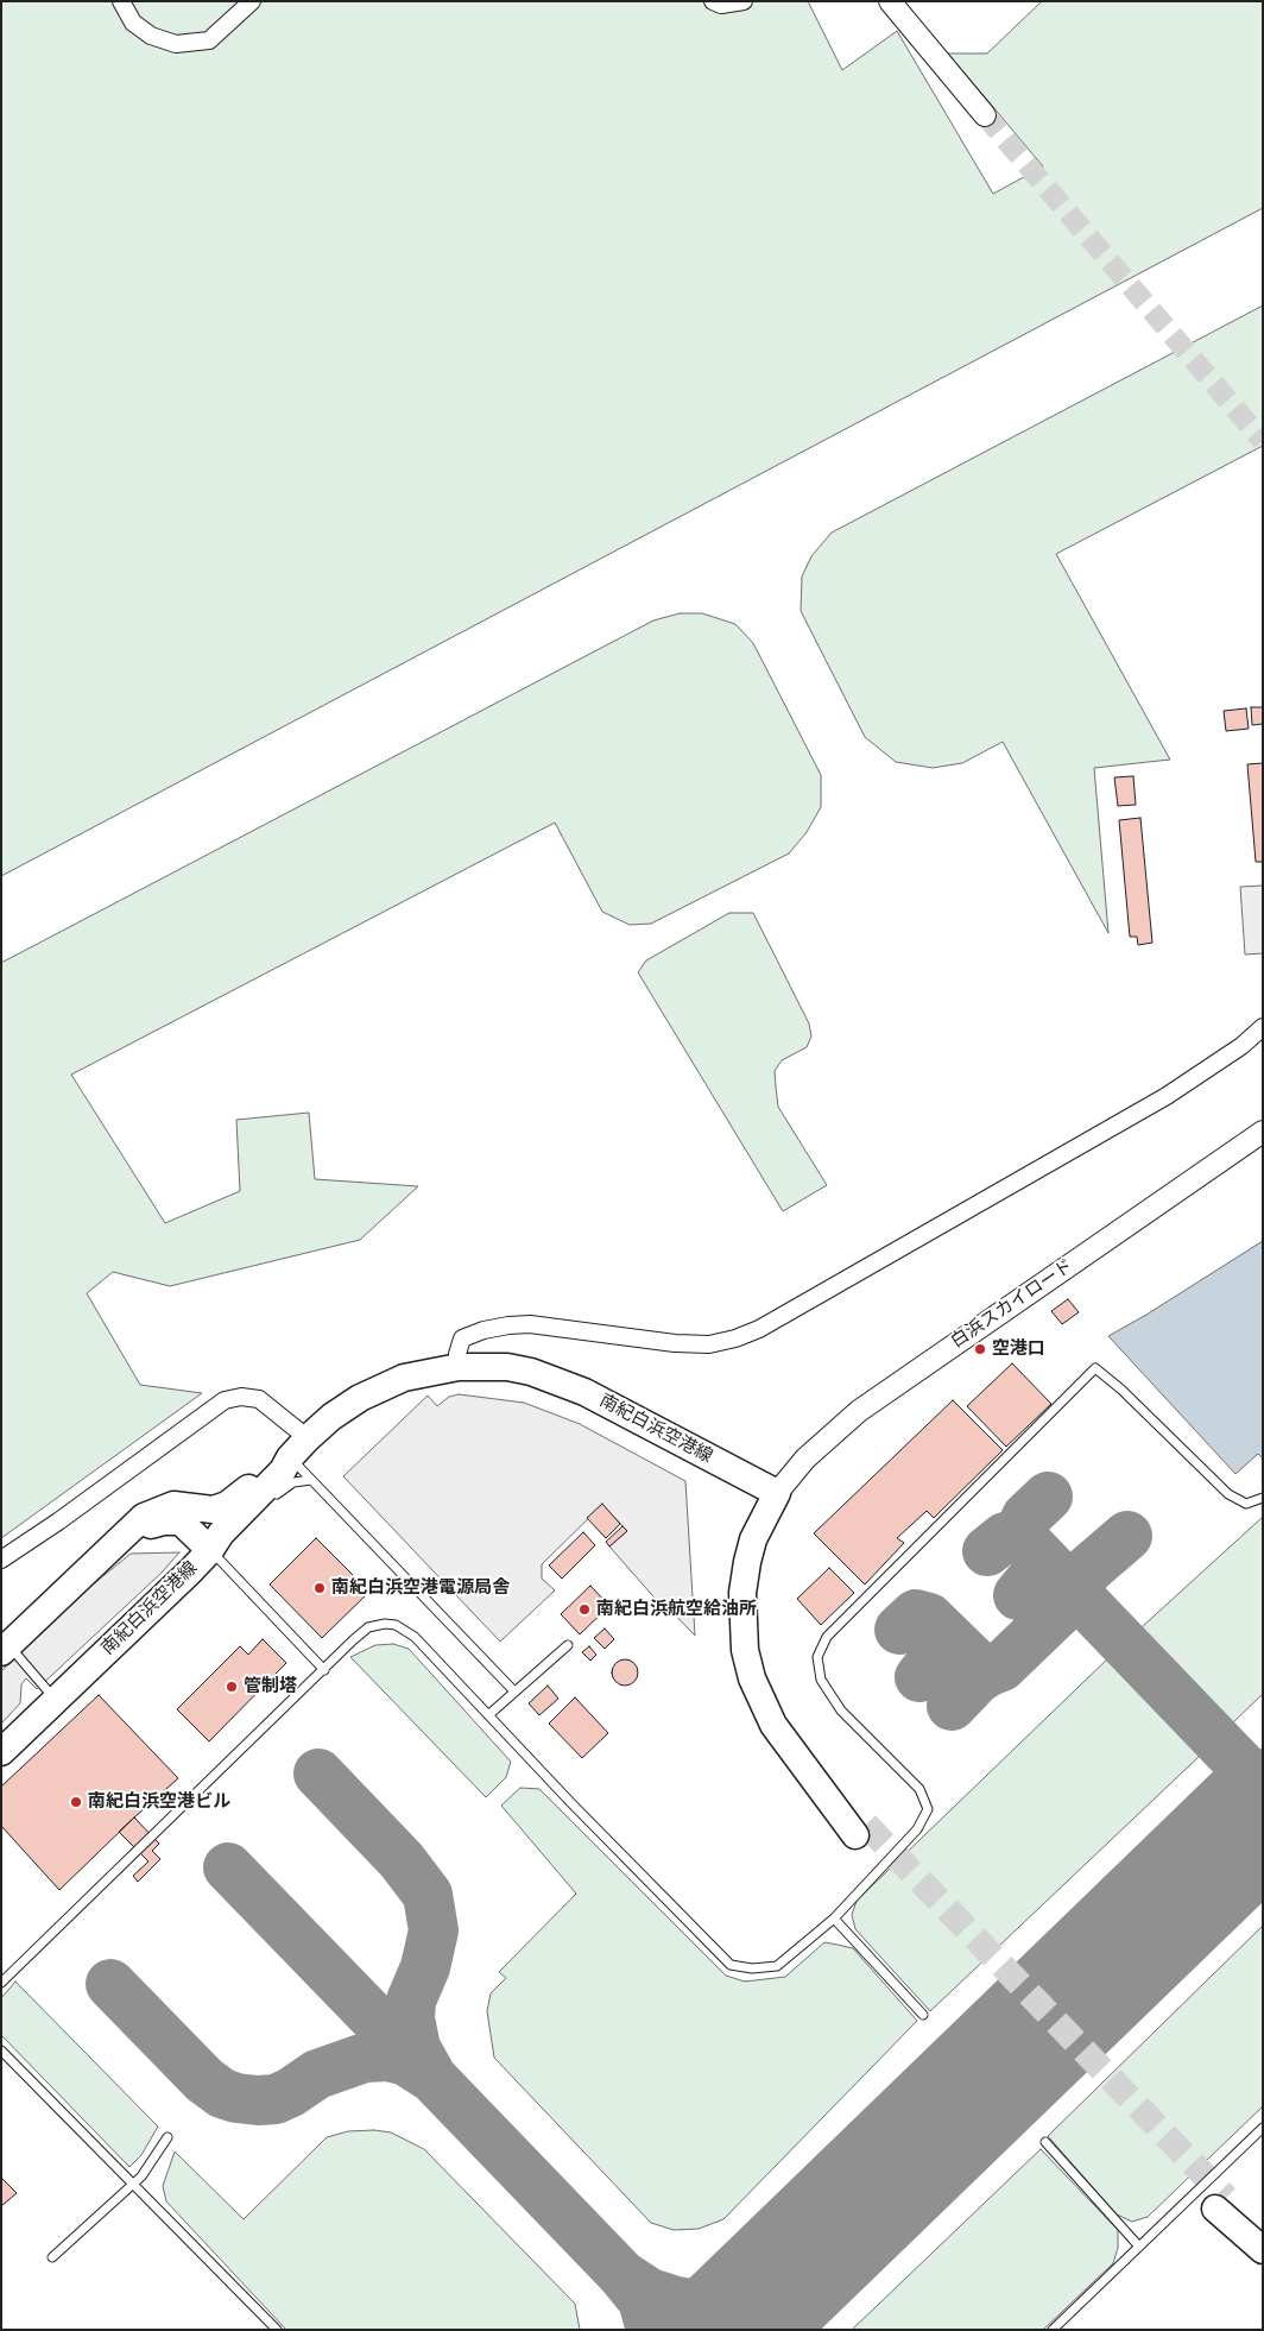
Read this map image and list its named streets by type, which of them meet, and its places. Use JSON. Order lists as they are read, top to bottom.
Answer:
{
  "streets": {
    "main road": ["南紀白浜空港線"],
    "street": ["白浜スカイロード"]
  },
  "crossings": [
    ["白浜スカイロード", "南紀白浜空港線"]
  ],
  "places": [
    "空港口",
    "南紀白浜空港電源局舎",
    "南紀白浜航空給油所",
    "管制塔",
    "南紀白浜空港ビル"
  ]
}
